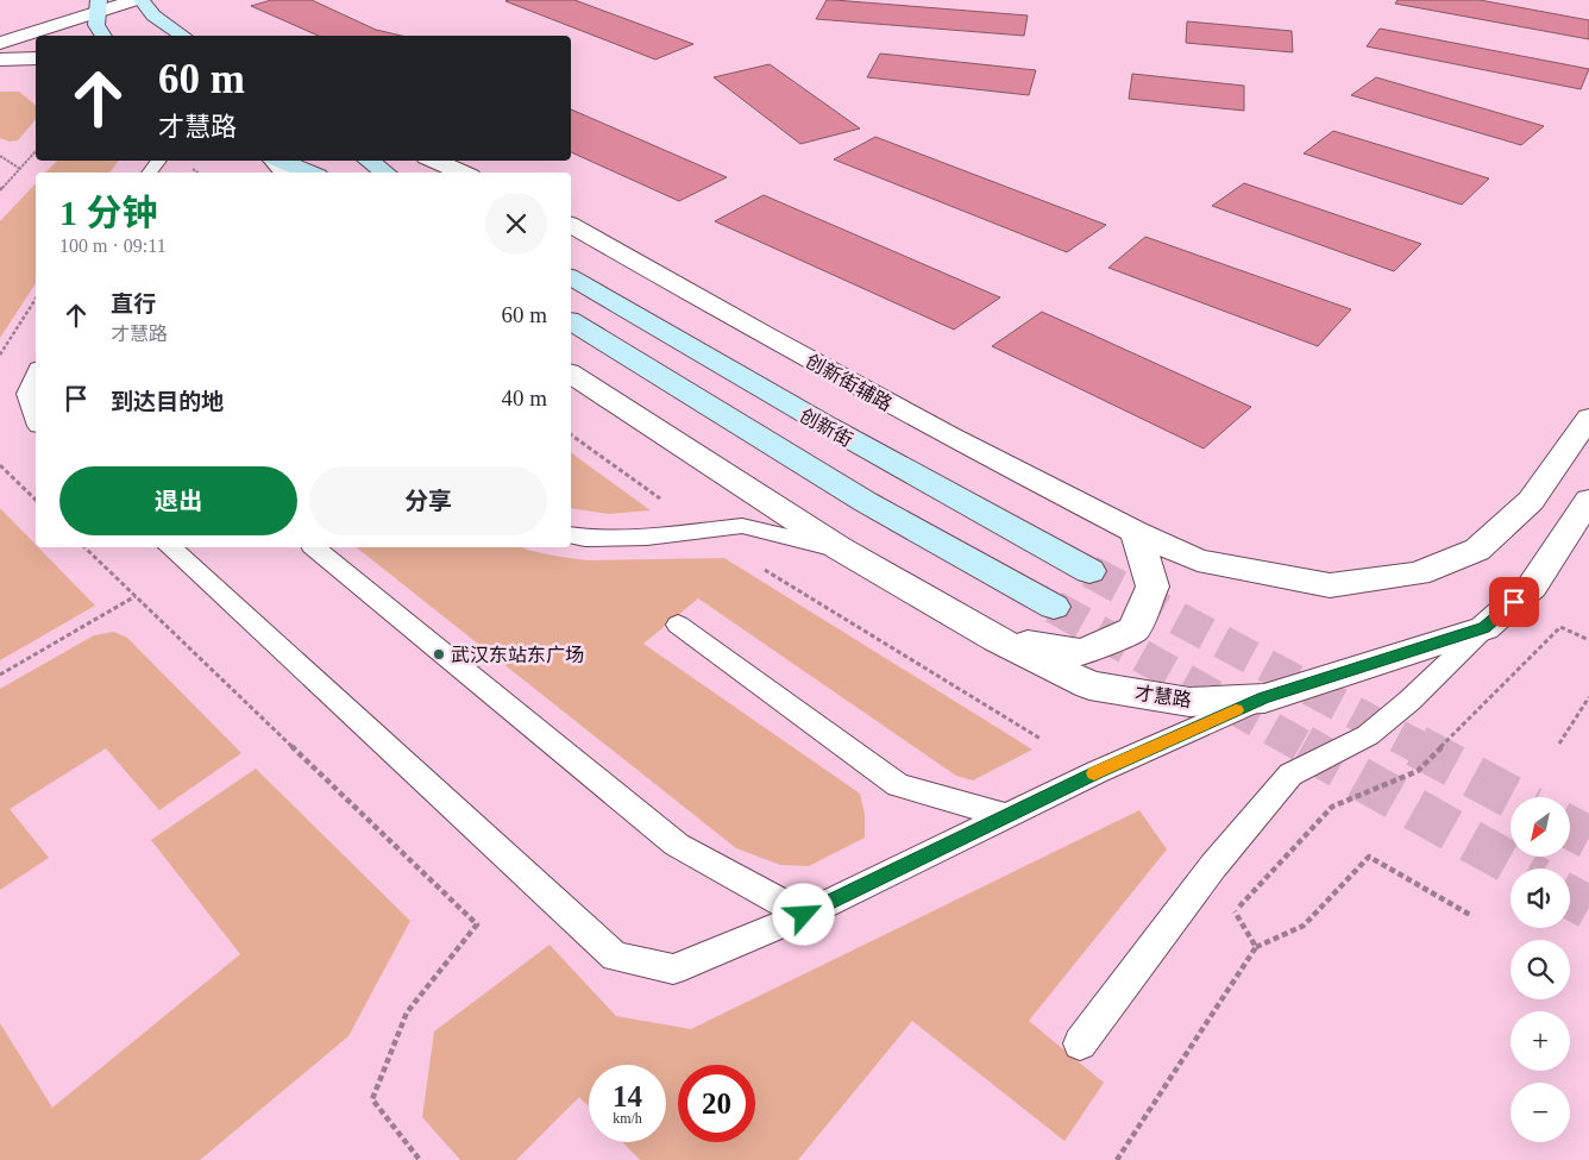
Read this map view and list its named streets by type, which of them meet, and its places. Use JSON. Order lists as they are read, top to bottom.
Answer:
{
  "streets": {
    "main road": ["创新街"],
    "street": ["创新街辅路", "才慧路"]
  },
  "places": ["武汉东站东广场"],
  "north": "bottom left",
  "page": {
    "turn": ["60 m", "才慧路"],
    "heading": ["1 分钟", "100 m · 09:11"],
    "list": [
      {
        "name": "直行",
        "note": "才慧路",
        "value": "60 m"
      },
      {
        "name": "到达目的地",
        "value": "40 m"
      }
    ],
    "buttons": ["退出", "分享"],
    "map_buttons": ["+", "−"],
    "speed": "14 km/h",
    "limit": "20"
  }
}
